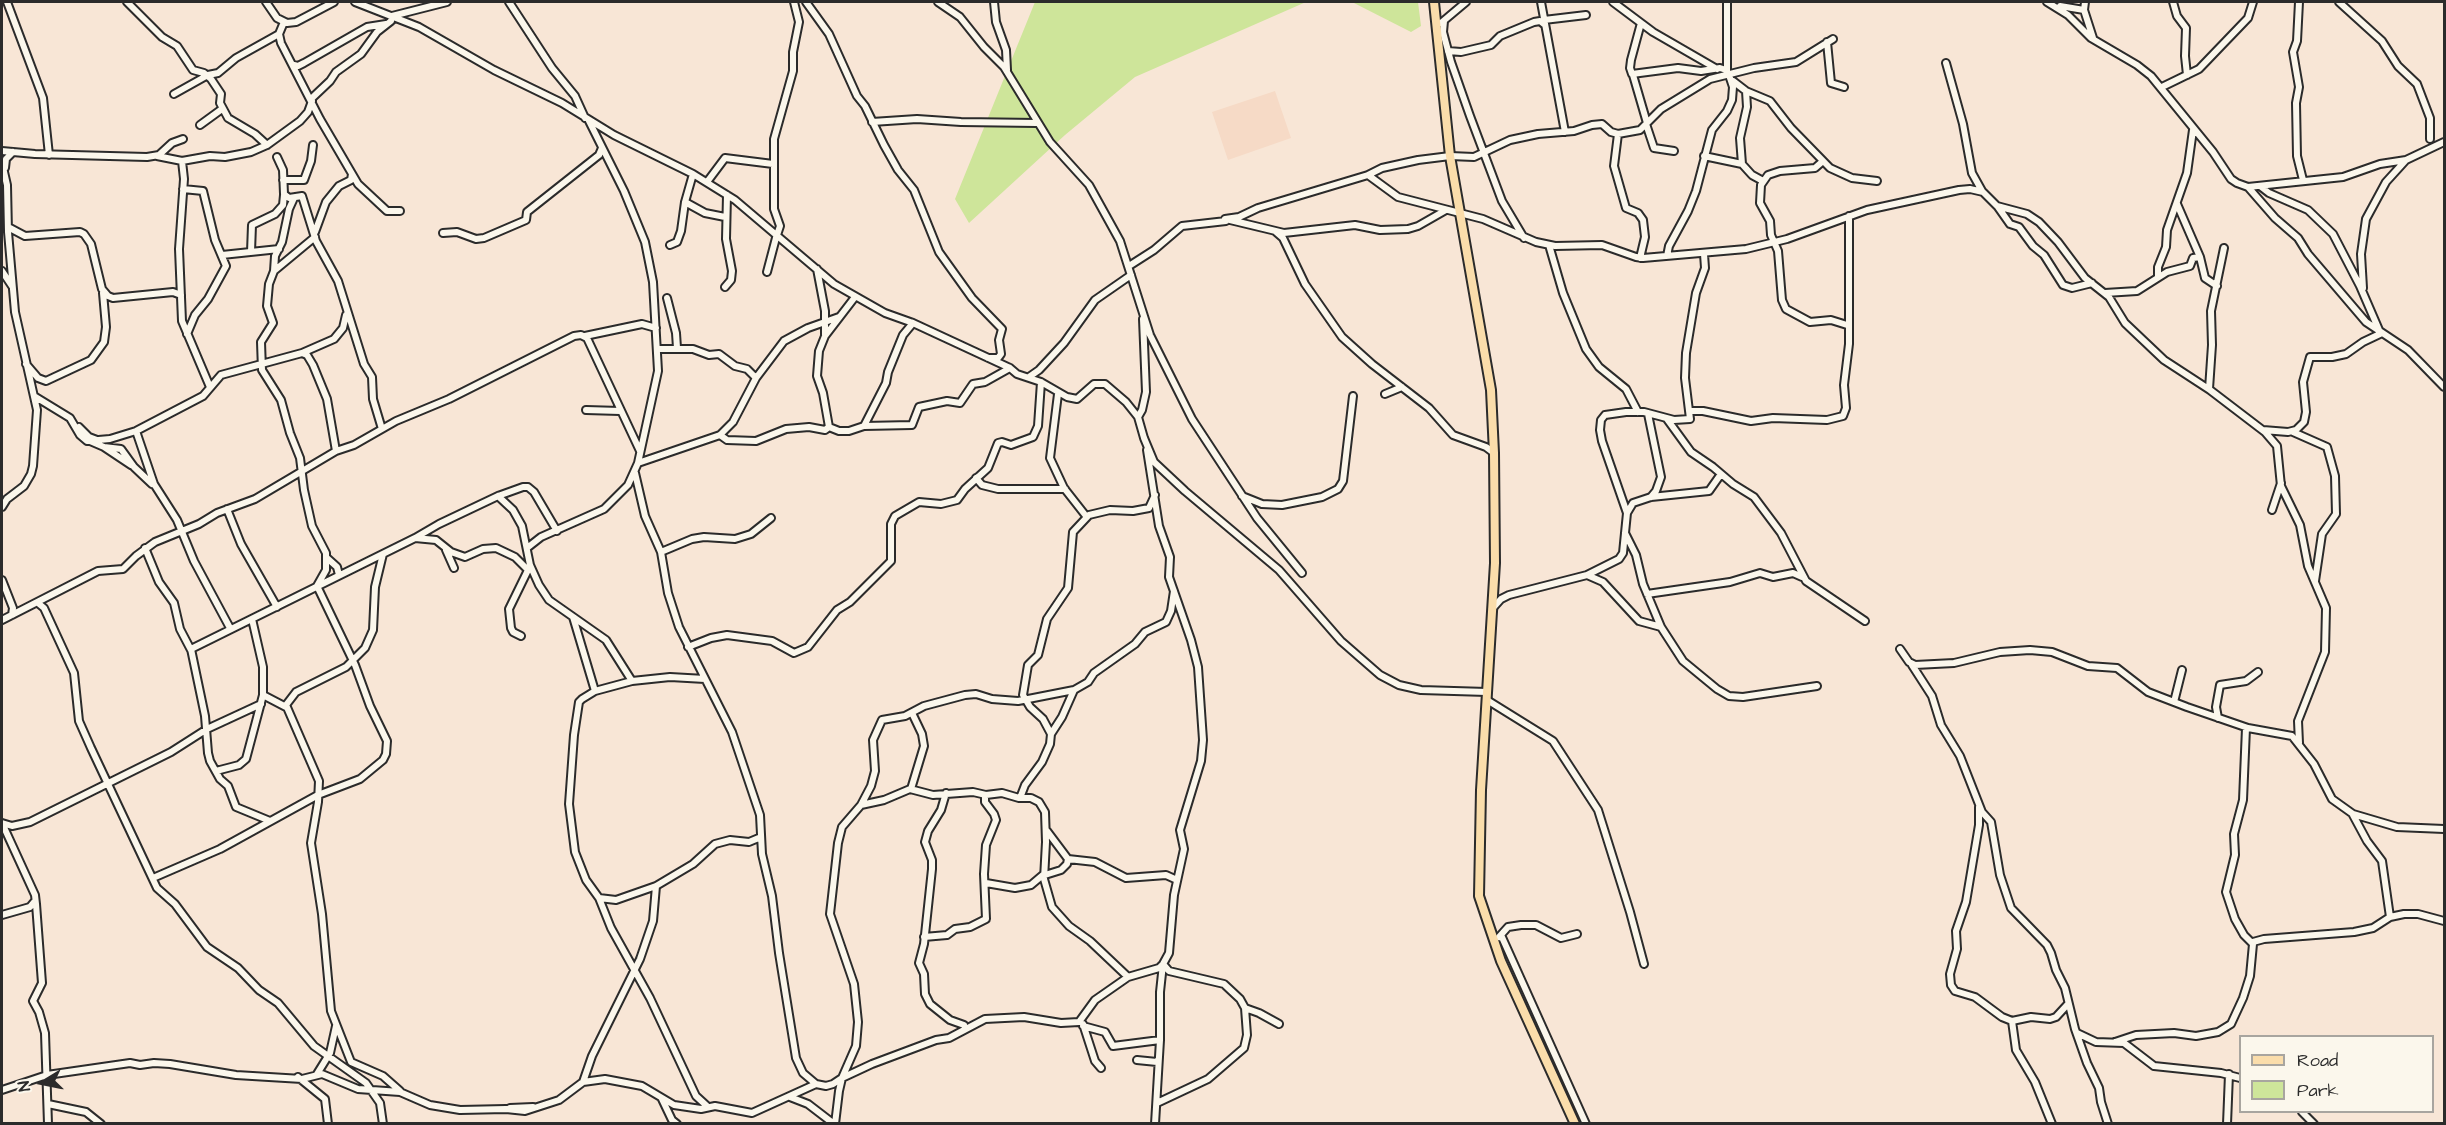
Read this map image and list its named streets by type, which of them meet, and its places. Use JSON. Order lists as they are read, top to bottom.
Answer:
{
  "legend": ["Road", "Park"],
  "north": "left"
}
